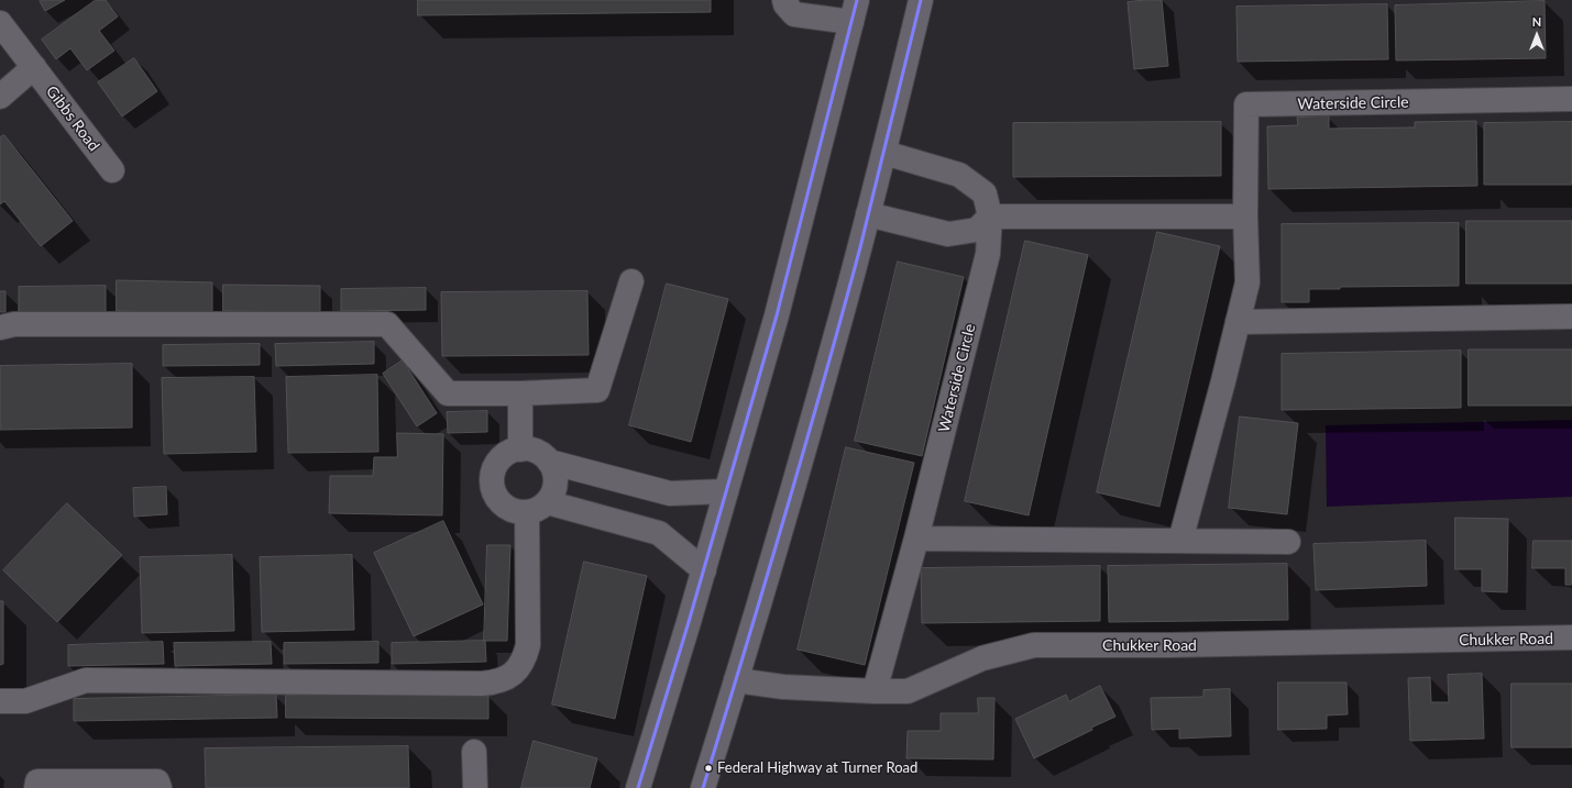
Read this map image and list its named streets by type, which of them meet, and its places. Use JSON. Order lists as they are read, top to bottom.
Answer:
{
  "streets": {
    "street": ["Waterside Circle", "Gibbs Road", "Chukker Road"]
  },
  "crossings": [
    ["Waterside Circle", "Chukker Road"]
  ],
  "places": ["Federal Highway at Turner Road"],
  "north": "top"
}
